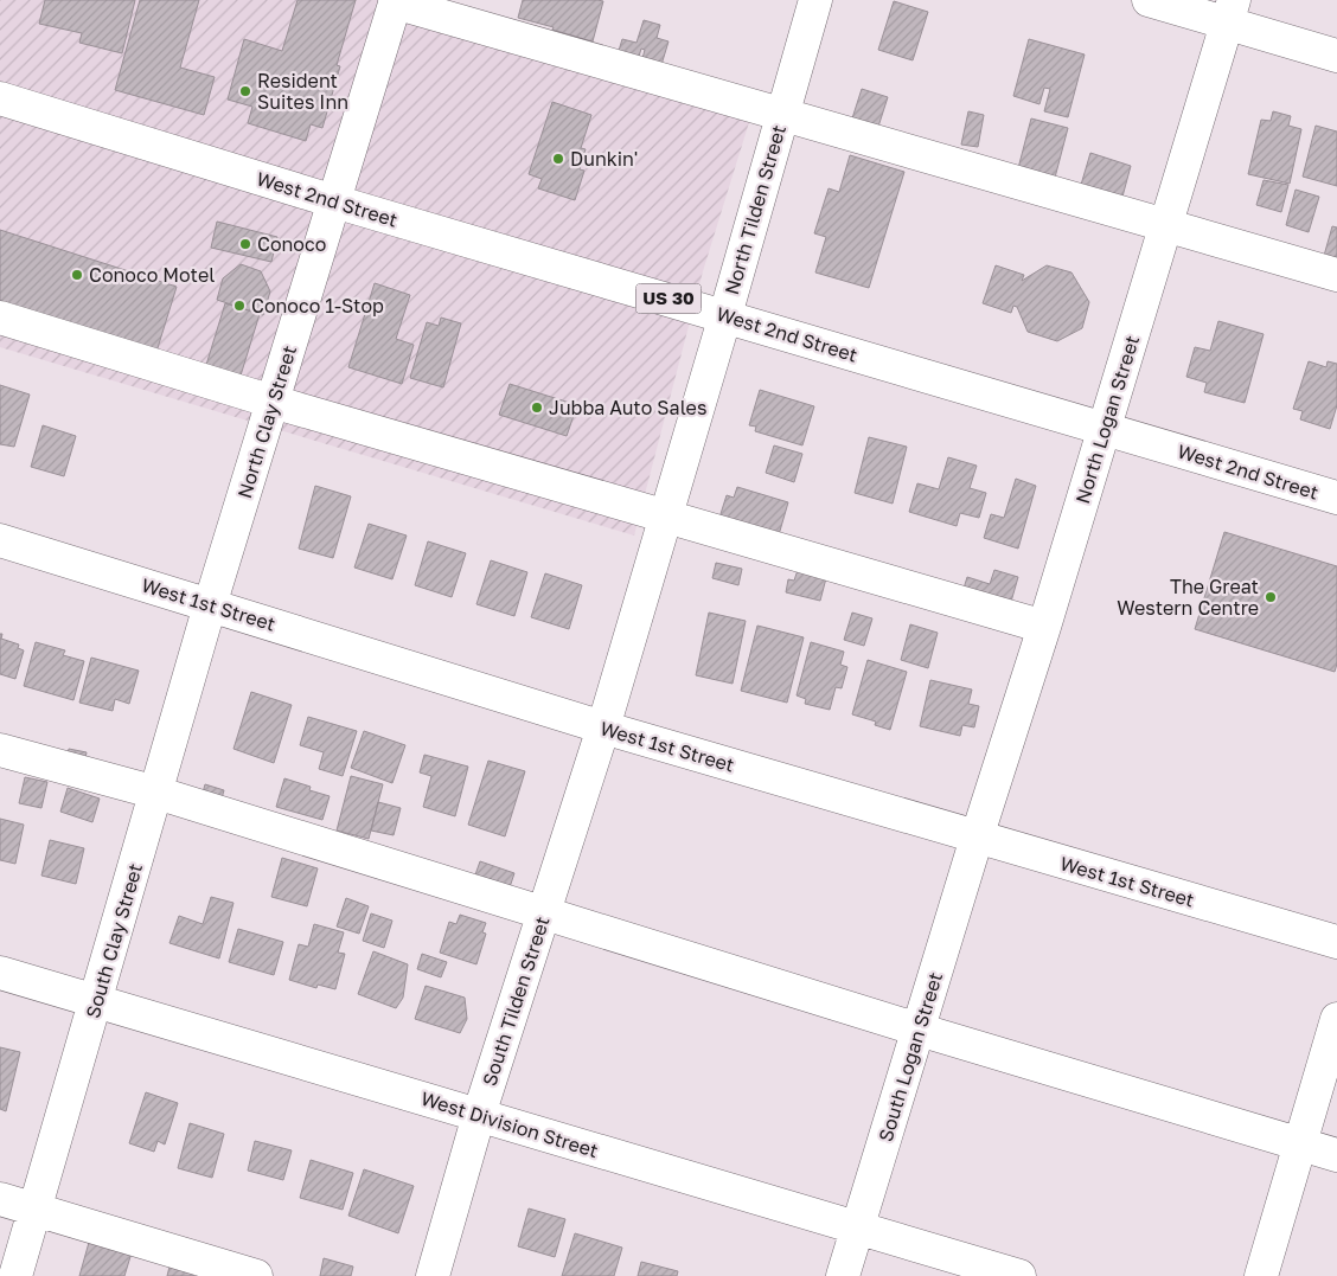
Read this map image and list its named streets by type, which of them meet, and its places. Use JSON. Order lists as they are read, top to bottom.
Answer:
{
  "streets": {
    "main road": [
      "West 2nd Street",
      "North Tilden Street",
      "US 30",
      "North Logan Street",
      "North Clay Street",
      "West 1st Street",
      "South Clay Street",
      "South Tilden Street",
      "South Logan Street",
      "West Division Street"
    ]
  },
  "crossings": [
    ["West 2nd Street", "North Tilden Street"],
    ["West 2nd Street", "North Logan Street"],
    ["West 2nd Street", "North Clay Street"],
    ["North Tilden Street", "West 1st Street"],
    ["North Tilden Street", "South Tilden Street"],
    ["North Logan Street", "West 1st Street"],
    ["North Logan Street", "South Logan Street"],
    ["North Clay Street", "West 1st Street"],
    ["North Clay Street", "South Clay Street"],
    ["West 1st Street", "South Clay Street"],
    ["West 1st Street", "South Tilden Street"],
    ["West 1st Street", "South Logan Street"],
    ["South Clay Street", "West Division Street"],
    ["South Tilden Street", "West Division Street"],
    ["South Logan Street", "West Division Street"]
  ],
  "places": [
    "Resident Suites Inn",
    "Dunkin'",
    "Conoco",
    "Conoco Motel",
    "Conoco 1-Stop",
    "Jubba Auto Sales",
    "The Great Western Centre"
  ]
}
